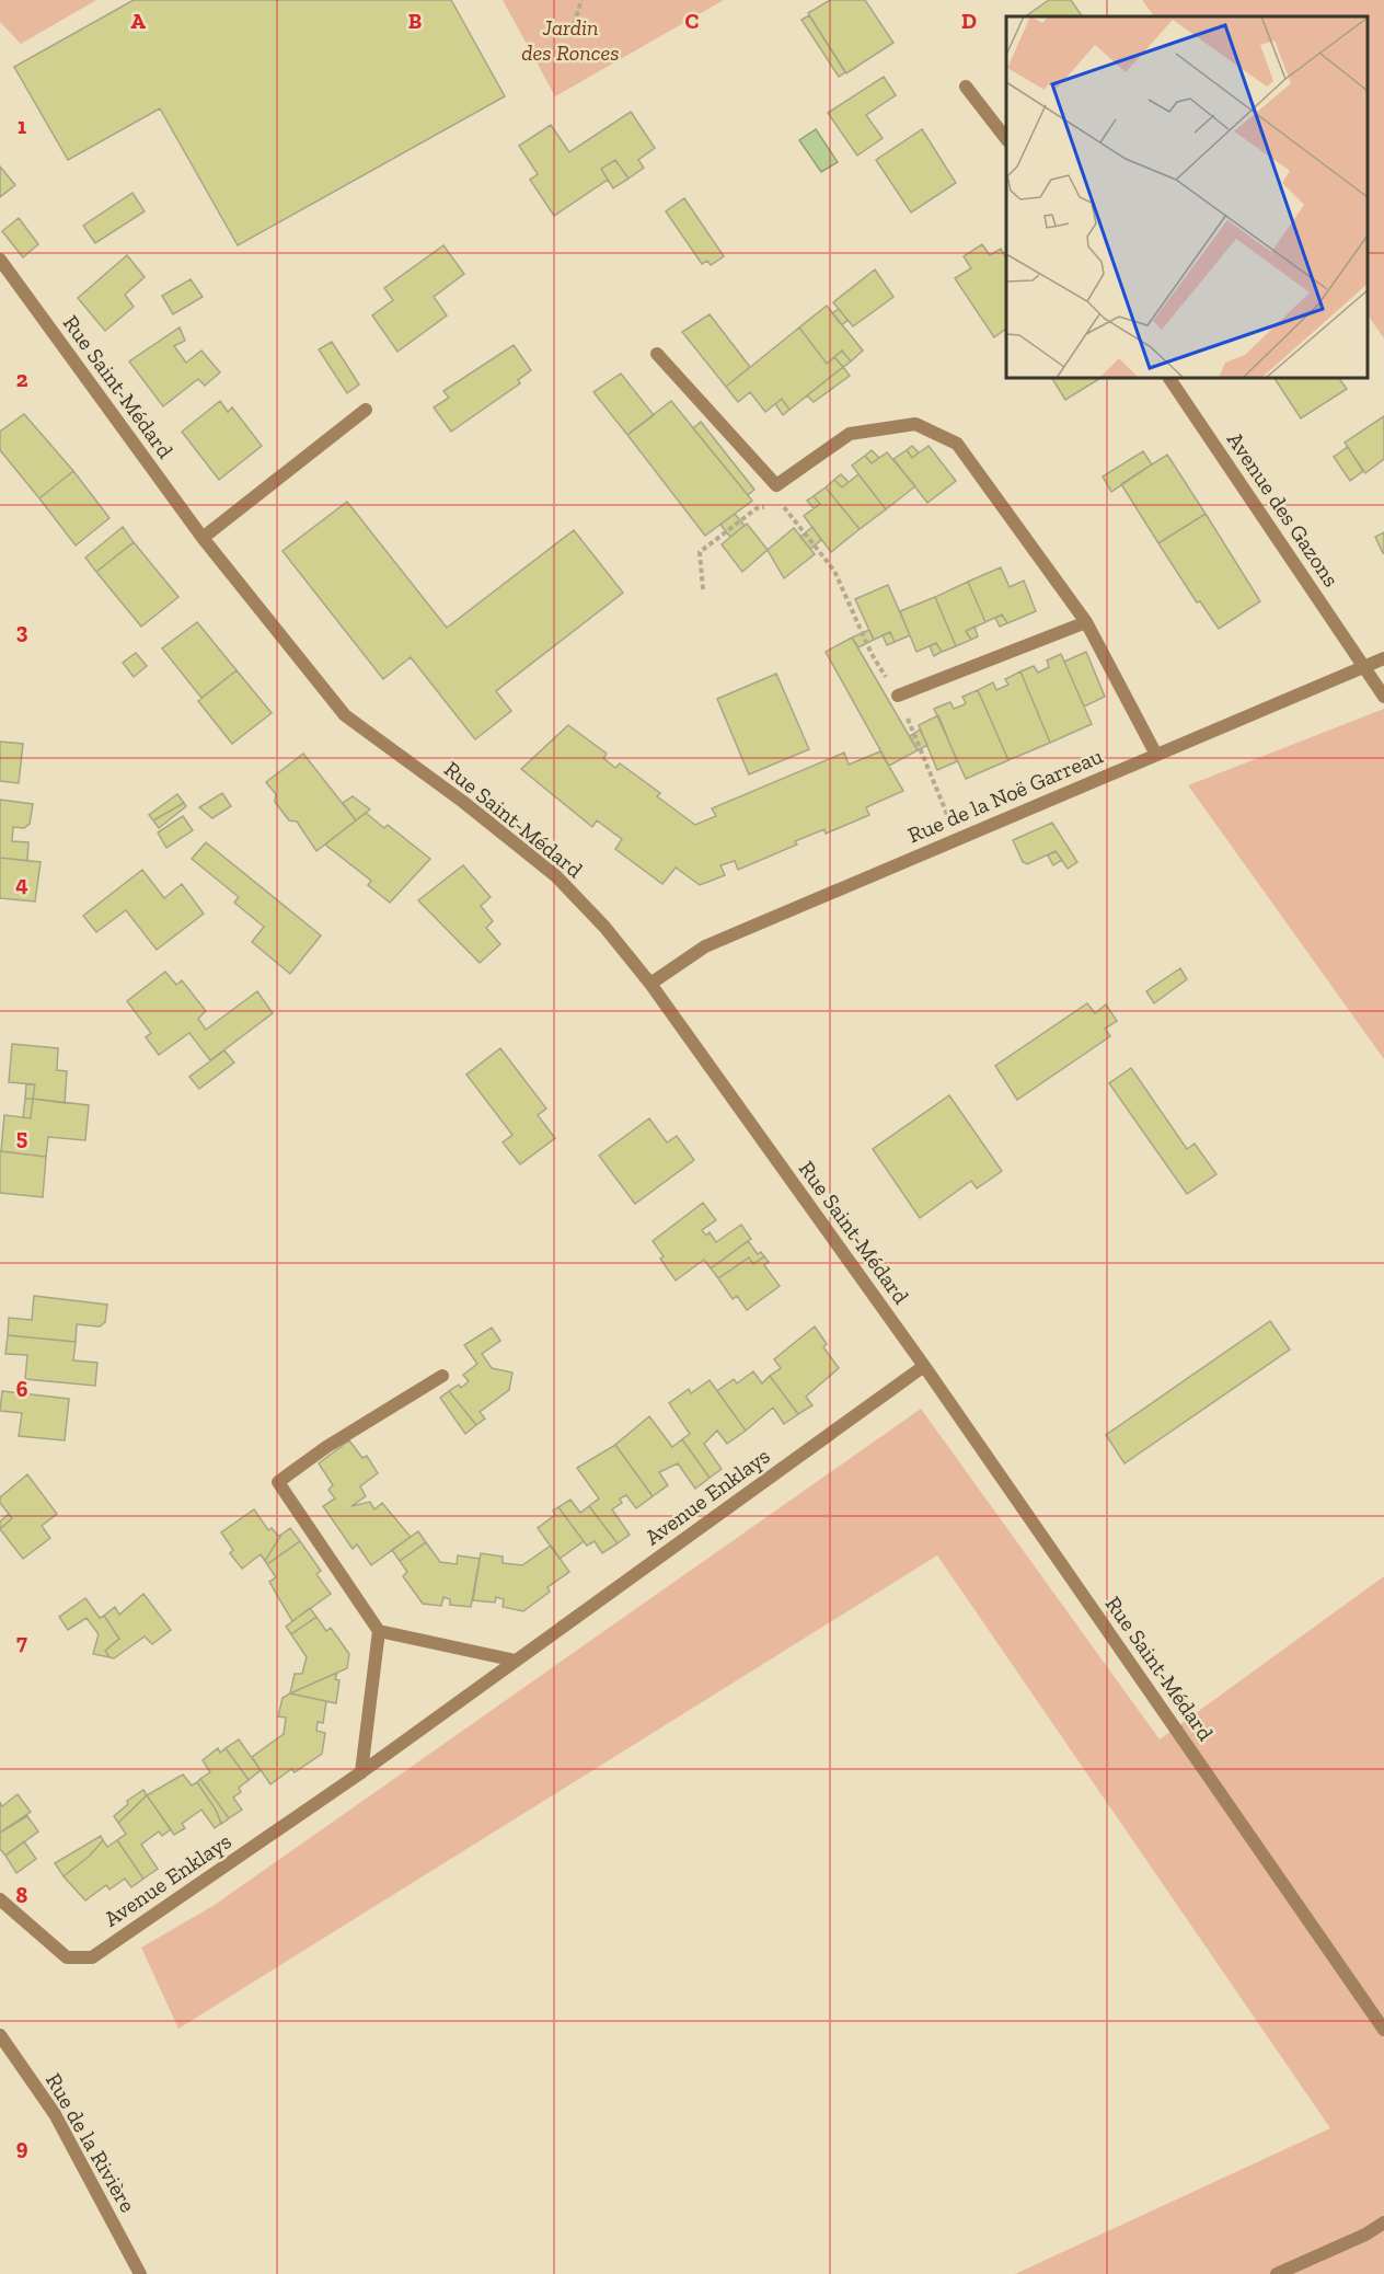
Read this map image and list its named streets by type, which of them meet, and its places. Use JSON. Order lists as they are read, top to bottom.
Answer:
{
  "streets": {
    "street": [
      "Rue Saint-Médard",
      "Avenue des Gazons",
      "Rue de la Noë Garreau",
      "Avenue Enklays",
      "Rue de la Rivière"
    ]
  },
  "crossings": [
    ["Rue Saint-Médard", "Rue de la Noë Garreau"],
    ["Rue Saint-Médard", "Avenue Enklays"],
    ["Avenue des Gazons", "Rue de la Noë Garreau"]
  ],
  "parks": ["Jardin des Ronces"],
  "grid": {
    "columns": [
      "A",
      "B",
      "C",
      "D"
    ],
    "rows": [
      "1",
      "2",
      "3",
      "4",
      "5",
      "6",
      "7",
      "8",
      "9"
    ]
  }
}
